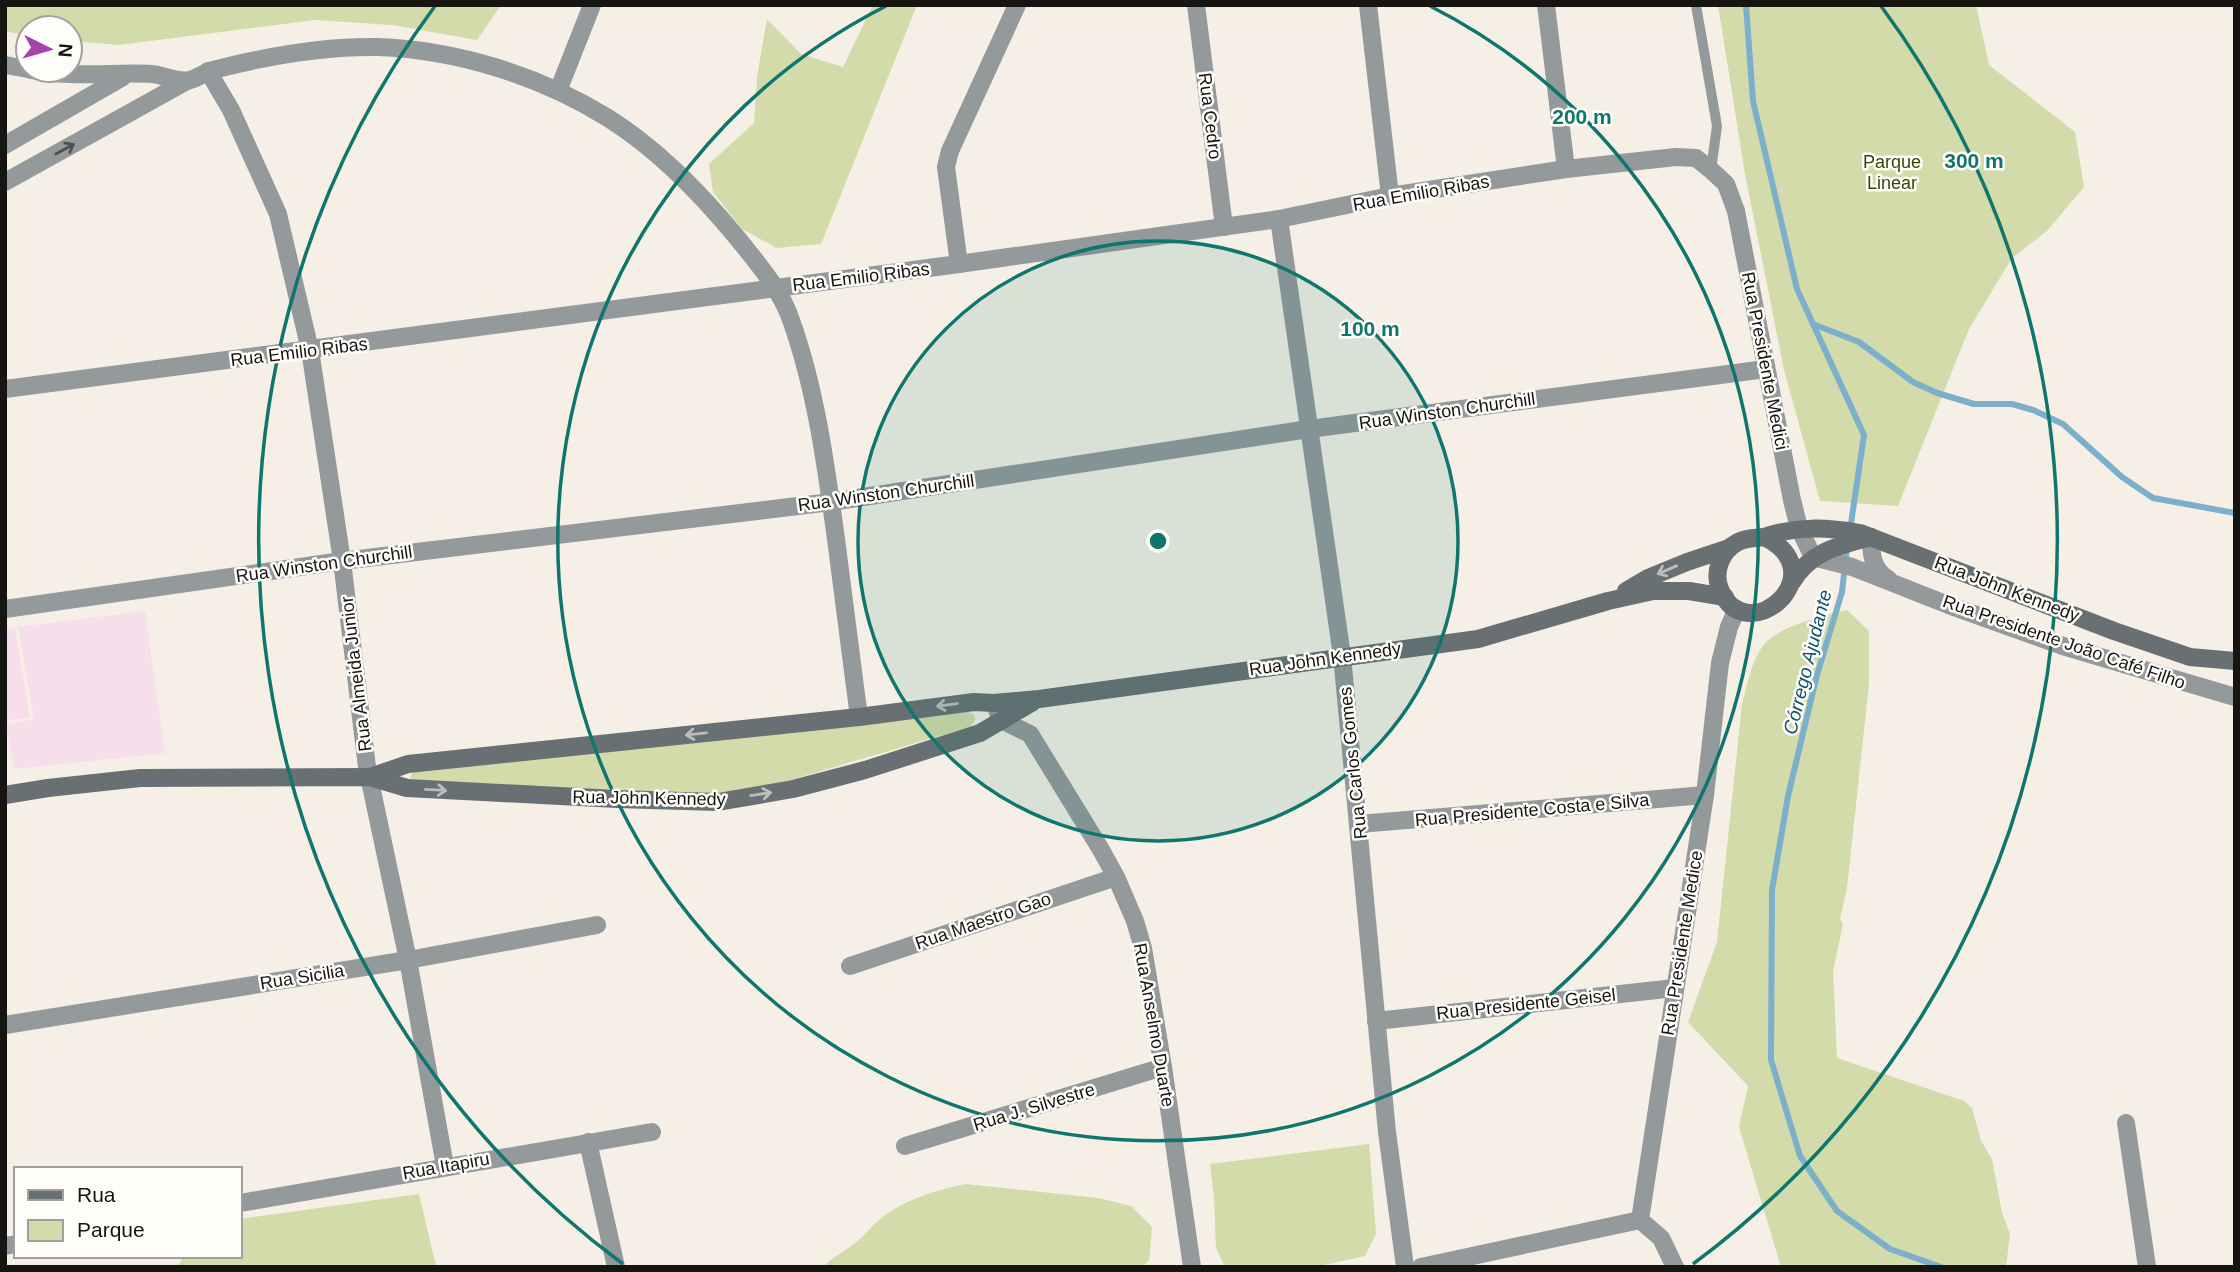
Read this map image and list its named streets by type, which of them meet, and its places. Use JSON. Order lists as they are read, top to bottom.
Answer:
{
  "streets": {
    "street": [
      "Rua Cedro",
      "Rua Emilio Ribas",
      "Rua Presidente Medici",
      "Rua Winston Churchill",
      "Rua John Kennedy",
      "Rua Presidente João Café Filho",
      "Rua Almeida Junior",
      "Rua Carlos Gomes",
      "Rua Presidente Costa e Silva",
      "Rua Maestro Gao",
      "Rua Presidente Medice",
      "Rua Sicilia",
      "Rua Presidente Geisel",
      "Rua Anselmo Duarte",
      "Rua J. Silvestre",
      "Rua Itapiru"
    ]
  },
  "crossings": [
    ["Rua Cedro", "Rua Emilio Ribas"],
    ["Rua Emilio Ribas", "Rua Presidente Medici"],
    ["Rua Emilio Ribas", "Rua Almeida Junior"],
    ["Rua Emilio Ribas", "Rua Carlos Gomes"],
    ["Rua Presidente Medici", "Rua Winston Churchill"],
    ["Rua Presidente Medici", "Rua John Kennedy"],
    ["Rua Presidente Medici", "Rua Presidente João Café Filho"],
    ["Rua Winston Churchill", "Rua Almeida Junior"],
    ["Rua Winston Churchill", "Rua Carlos Gomes"],
    ["Rua John Kennedy", "Rua Presidente João Café Filho"],
    ["Rua John Kennedy", "Rua Almeida Junior"],
    ["Rua John Kennedy", "Rua Carlos Gomes"],
    ["Rua John Kennedy", "Rua Presidente Medice"],
    ["Rua John Kennedy", "Rua Anselmo Duarte"],
    ["Rua Almeida Junior", "Rua Sicilia"],
    ["Rua Almeida Junior", "Rua Itapiru"],
    ["Rua Carlos Gomes", "Rua Presidente Costa e Silva"],
    ["Rua Carlos Gomes", "Rua Presidente Geisel"],
    ["Rua Presidente Costa e Silva", "Rua Presidente Medice"],
    ["Rua Maestro Gao", "Rua Anselmo Duarte"],
    ["Rua Presidente Medice", "Rua Presidente Geisel"],
    ["Rua Anselmo Duarte", "Rua J. Silvestre"]
  ],
  "water": ["Córrego Ajudante"],
  "parks": ["Parque Linear"],
  "legend": ["Rua", "Parque"],
  "north": "right",
  "rings": ["200 m", "300 m", "100 m"]
}
